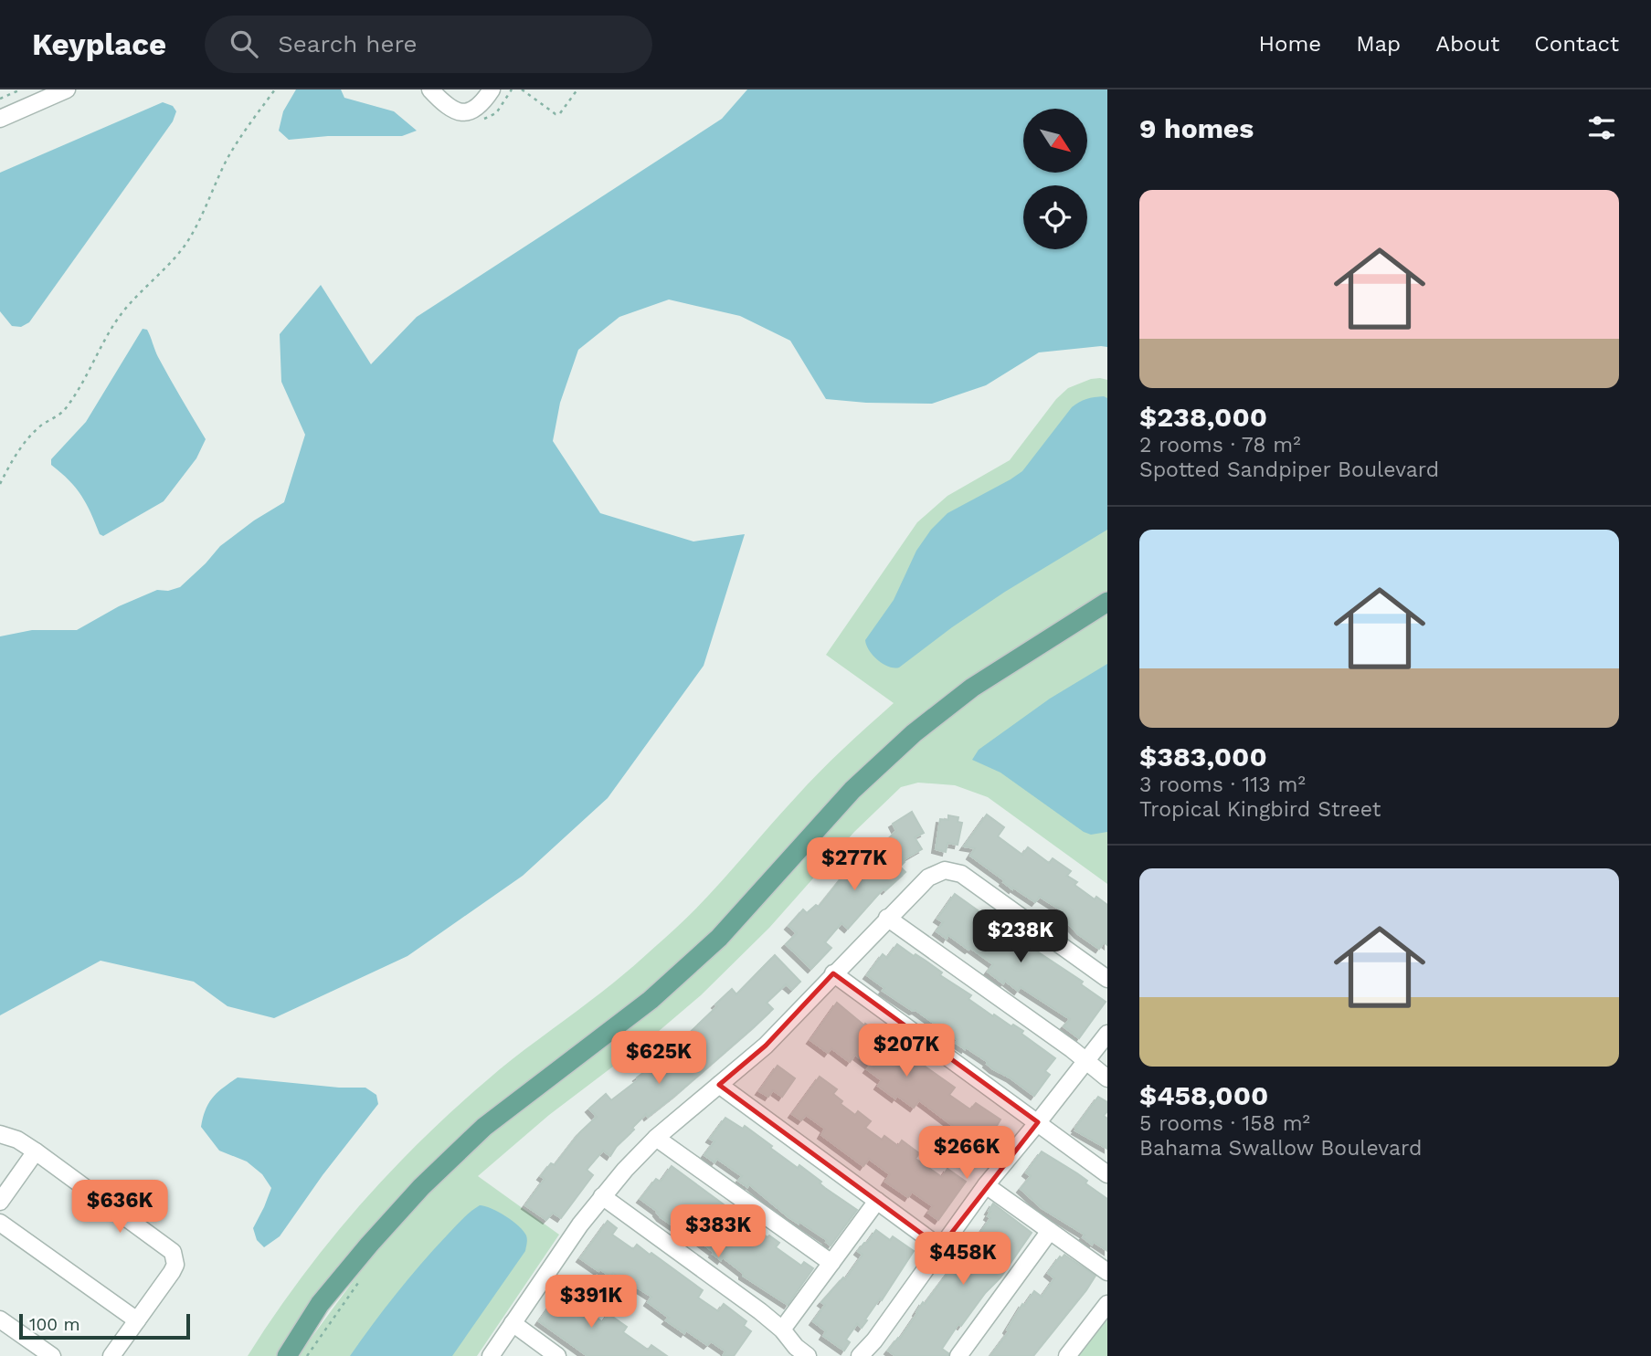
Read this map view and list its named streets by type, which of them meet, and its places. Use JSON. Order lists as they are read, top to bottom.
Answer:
{
  "scale_bar": "100 m",
  "north": "bottom right",
  "page": {
    "header": "Keyplace",
    "search": "Search here",
    "nav": [
      "Home",
      "Map",
      "About",
      "Contact"
    ],
    "heading": "9 homes",
    "list": [
      {
        "name": "$238,000",
        "note": "2 rooms · 78 m² · Spotted Sandpiper Boulevard"
      },
      {
        "name": "$383,000",
        "note": "3 rooms · 113 m² · Tropical Kingbird Street"
      },
      {
        "name": "$458,000",
        "note": "5 rooms · 158 m² · Bahama Swallow Boulevard"
      }
    ],
    "price": [
      "$277K",
      "$238K",
      "$207K",
      "$625K",
      "$266K",
      "$636K",
      "$383K",
      "$458K",
      "$391K"
    ],
    "scale": "100 m"
  }
}
